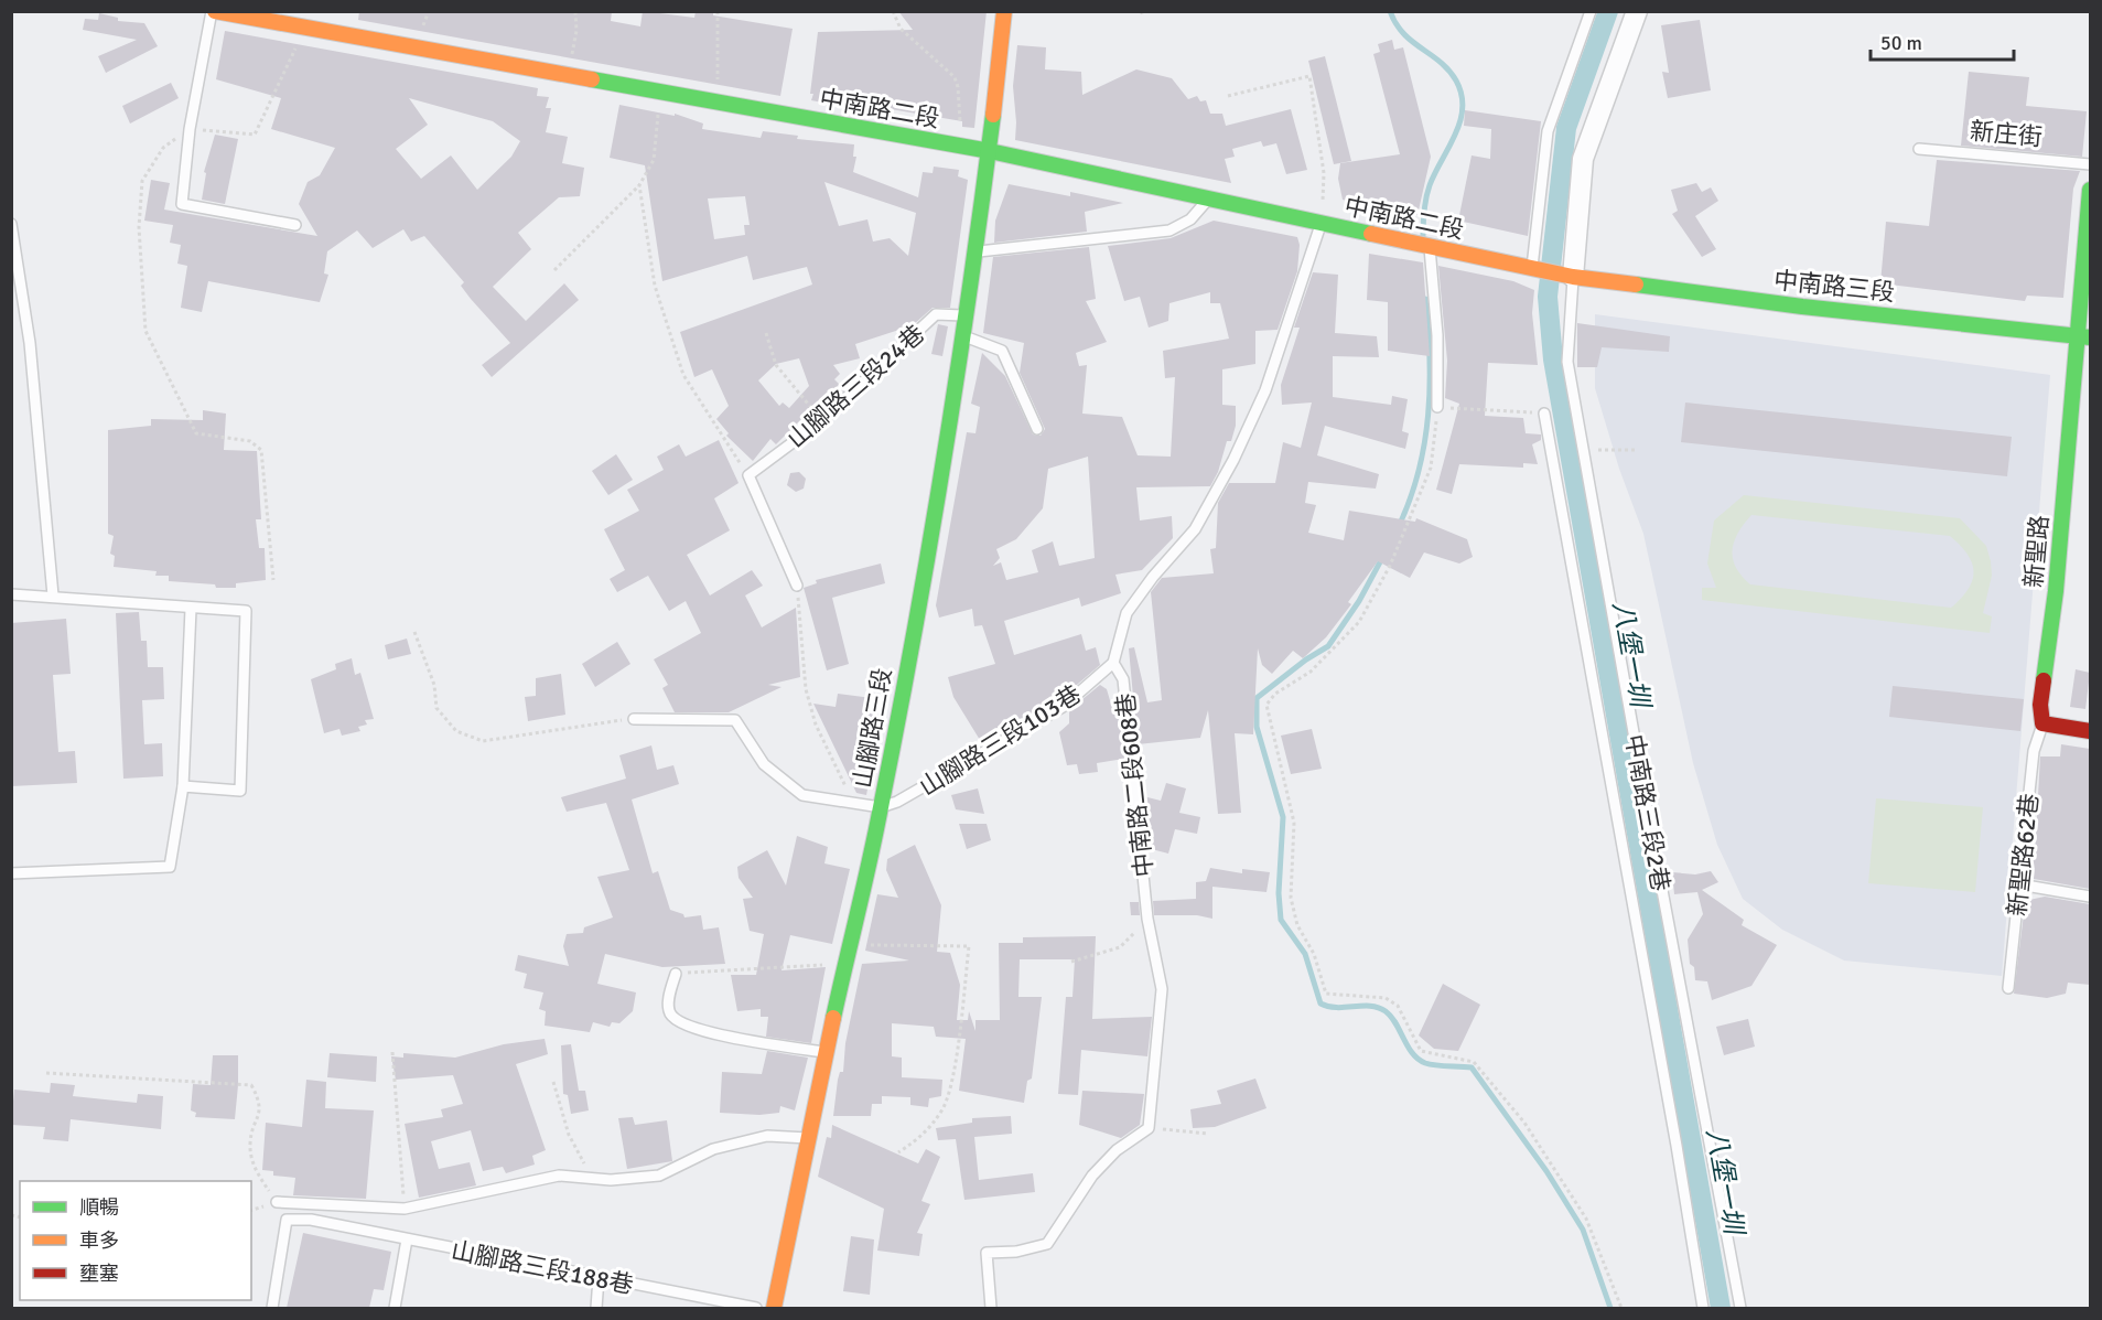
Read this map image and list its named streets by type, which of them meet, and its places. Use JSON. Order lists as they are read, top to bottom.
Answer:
{
  "streets": {
    "main road": [
      "中南路二段",
      "中南路三段",
      "新聖路",
      "山腳路三段"
    ],
    "lane": [
      "新庄街",
      "山腳路三段24巷",
      "山腳路三段103巷",
      "中南路二段608巷",
      "中南路三段2巷",
      "新聖路62巷",
      "山腳路三段188巷"
    ]
  },
  "crossings": [
    ["中南路二段", "中南路三段"],
    ["中南路二段", "山腳路三段"],
    ["中南路二段", "中南路二段608巷"],
    ["中南路二段", "中南路三段2巷"],
    ["中南路三段", "新聖路"],
    ["中南路三段", "中南路三段2巷"],
    ["山腳路三段24巷", "山腳路三段"],
    ["新聖路", "新聖路62巷"],
    ["山腳路三段", "山腳路三段103巷"],
    ["山腳路三段103巷", "中南路二段608巷"]
  ],
  "water": ["八堡一圳"],
  "legend": ["順暢", "車多", "壅塞"],
  "scale_bar": "50 m"
}
